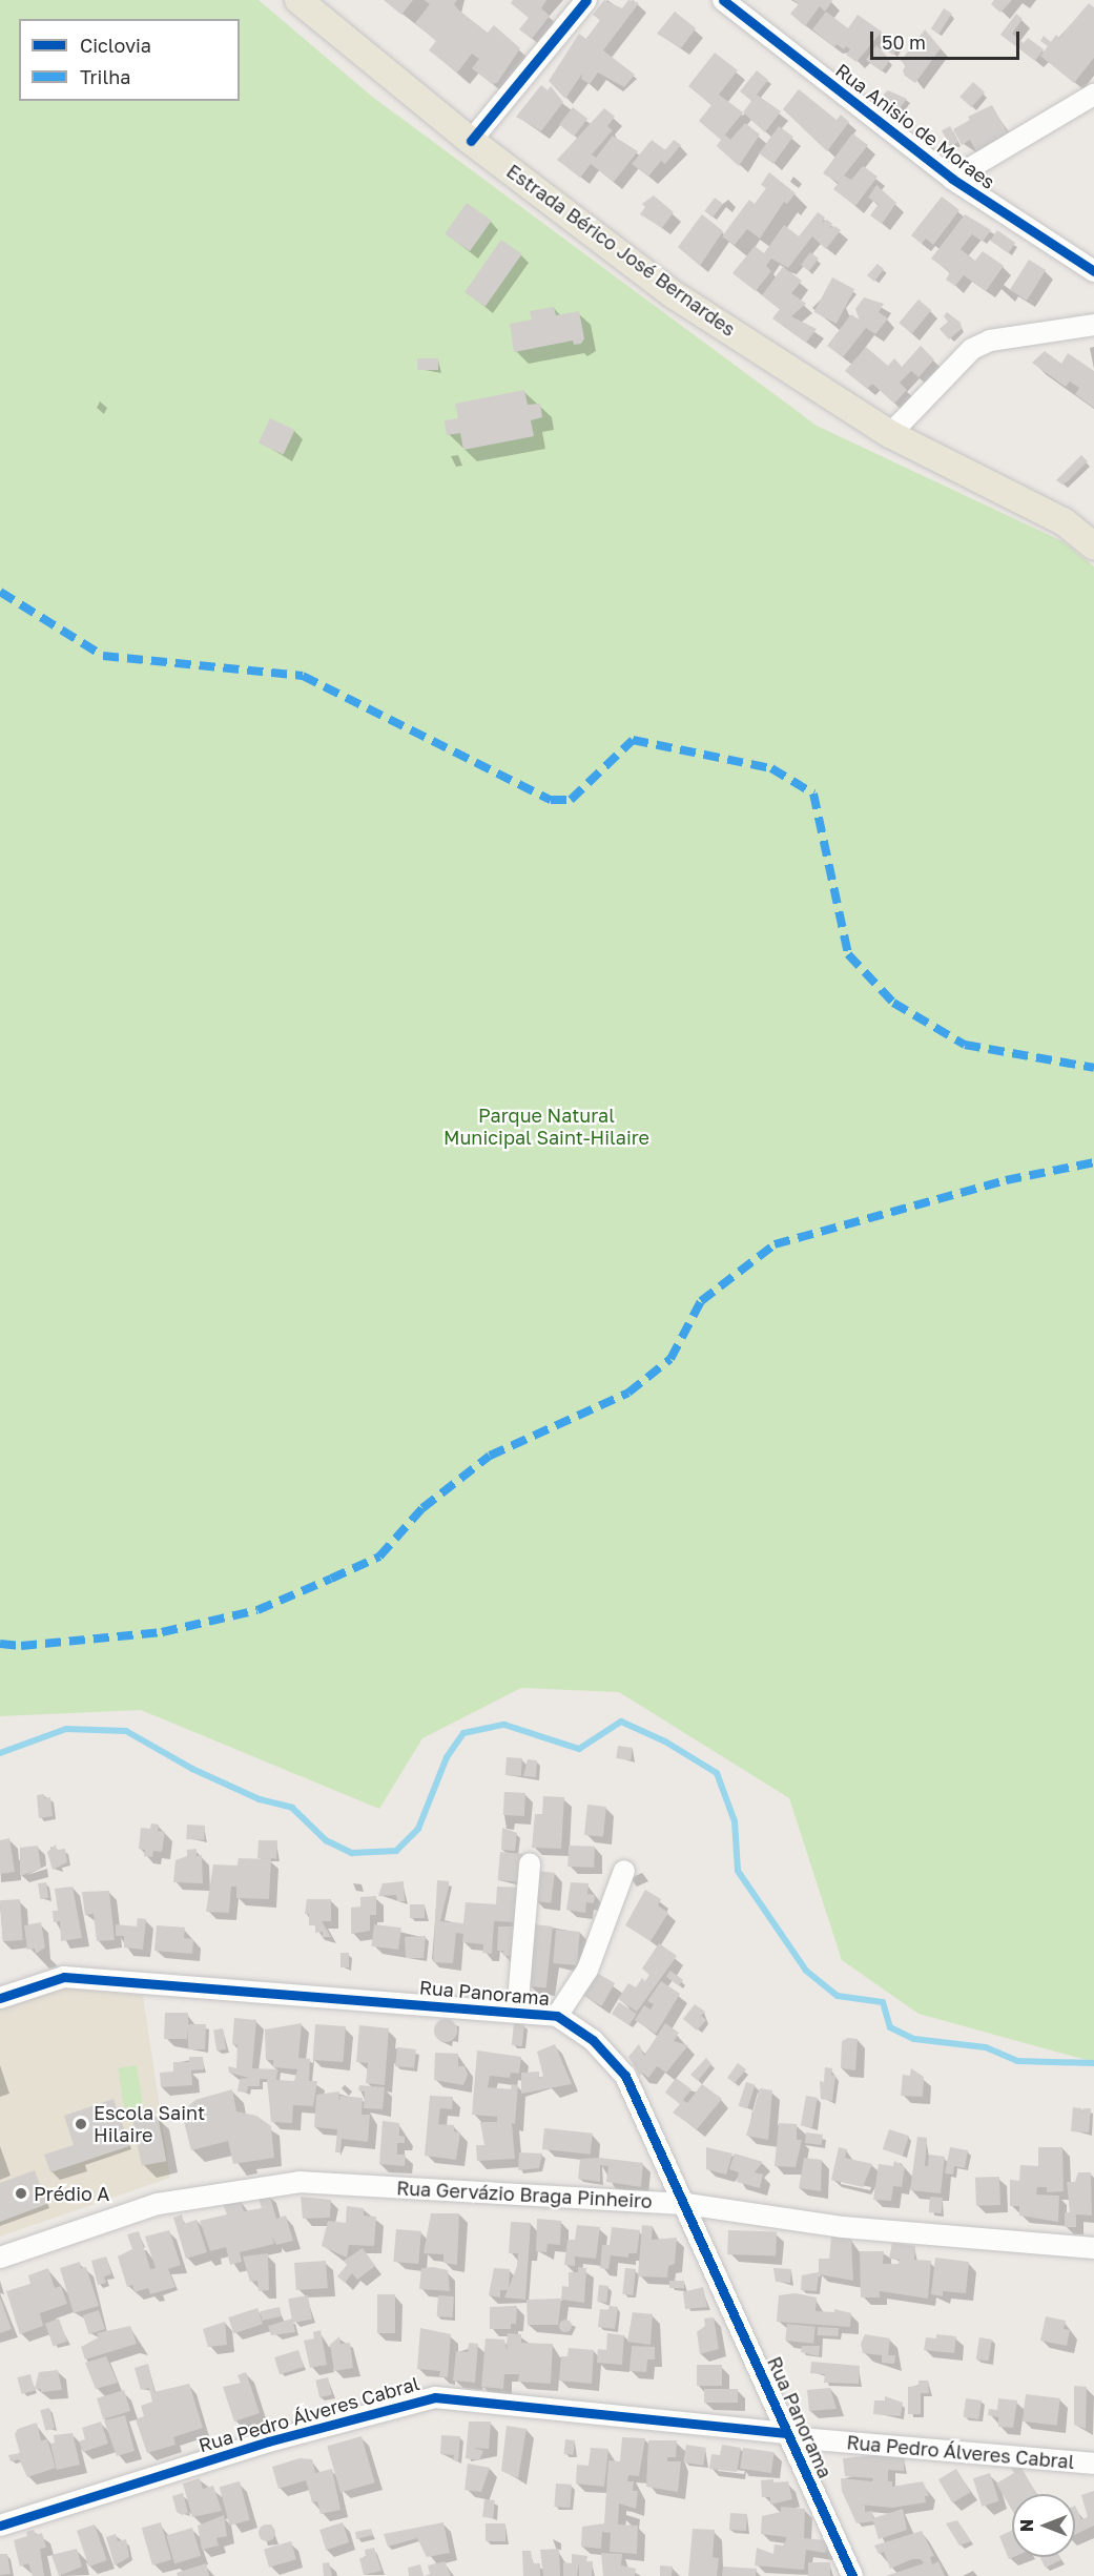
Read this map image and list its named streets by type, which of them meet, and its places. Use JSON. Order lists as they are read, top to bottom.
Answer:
{
  "streets": {
    "main road": ["Estrada Bérico José Bernardes"],
    "street": [
      "Rua Anisio de Moraes",
      "Rua Panorama",
      "Rua Gervázio Braga Pinheiro",
      "Rua Pedro Álveres Cabral"
    ]
  },
  "crossings": [
    ["Rua Panorama", "Rua Gervázio Braga Pinheiro"],
    ["Rua Panorama", "Rua Pedro Álveres Cabral"]
  ],
  "parks": ["Parque Natural Municipal Saint-Hilaire"],
  "places": ["Escola Saint Hilaire", "Prédio A"],
  "legend": ["Ciclovia", "Trilha"],
  "scale_bar": "50 m",
  "north": "left"
}
